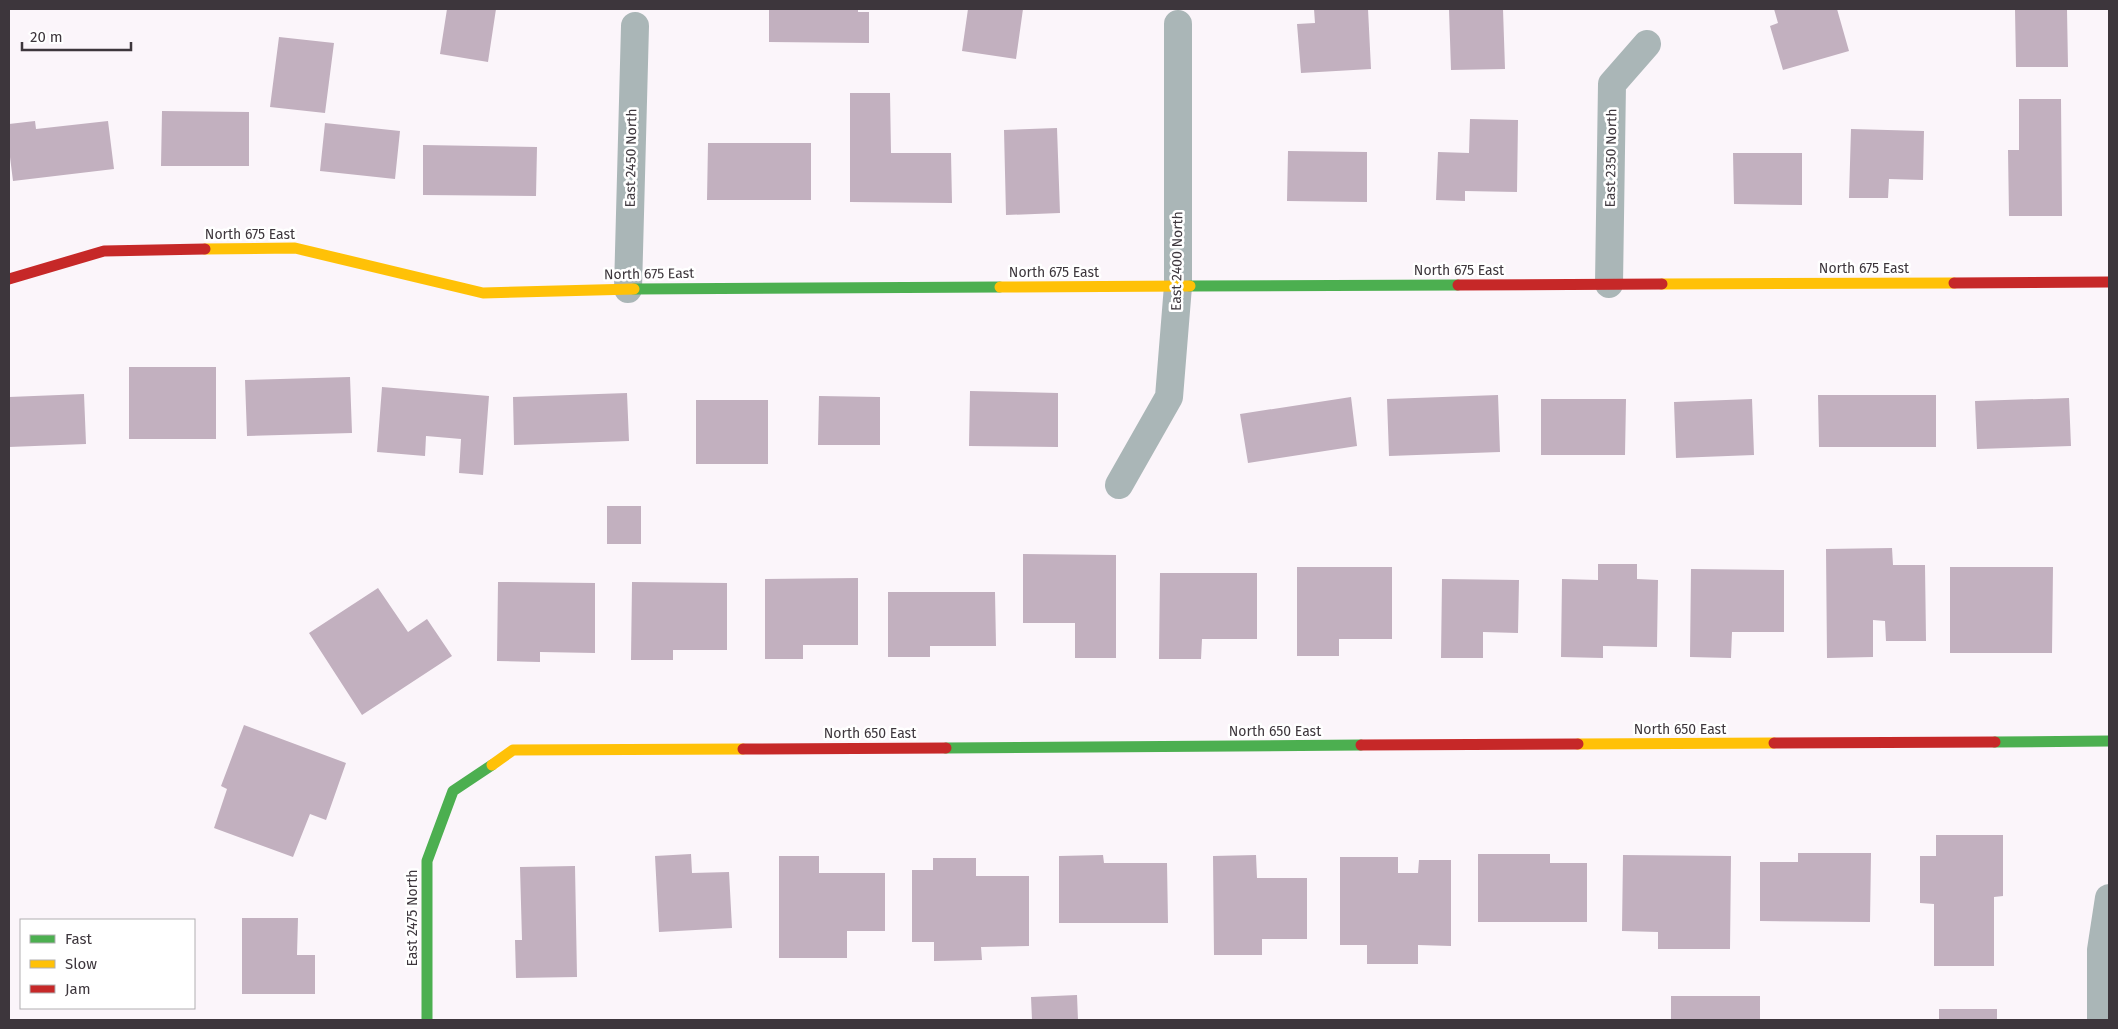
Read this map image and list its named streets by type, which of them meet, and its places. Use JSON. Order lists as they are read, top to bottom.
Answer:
{
  "streets": {
    "street": [
      "East 2450 North",
      "East 2350 North",
      "North 675 East",
      "East 2400 North",
      "North 650 East",
      "East 2475 North"
    ]
  },
  "crossings": [
    ["East 2450 North", "North 675 East"],
    ["East 2350 North", "North 675 East"],
    ["North 675 East", "East 2400 North"],
    ["North 650 East", "East 2475 North"]
  ],
  "legend": ["Fast", "Slow", "Jam"],
  "scale_bar": "20 m"
}
